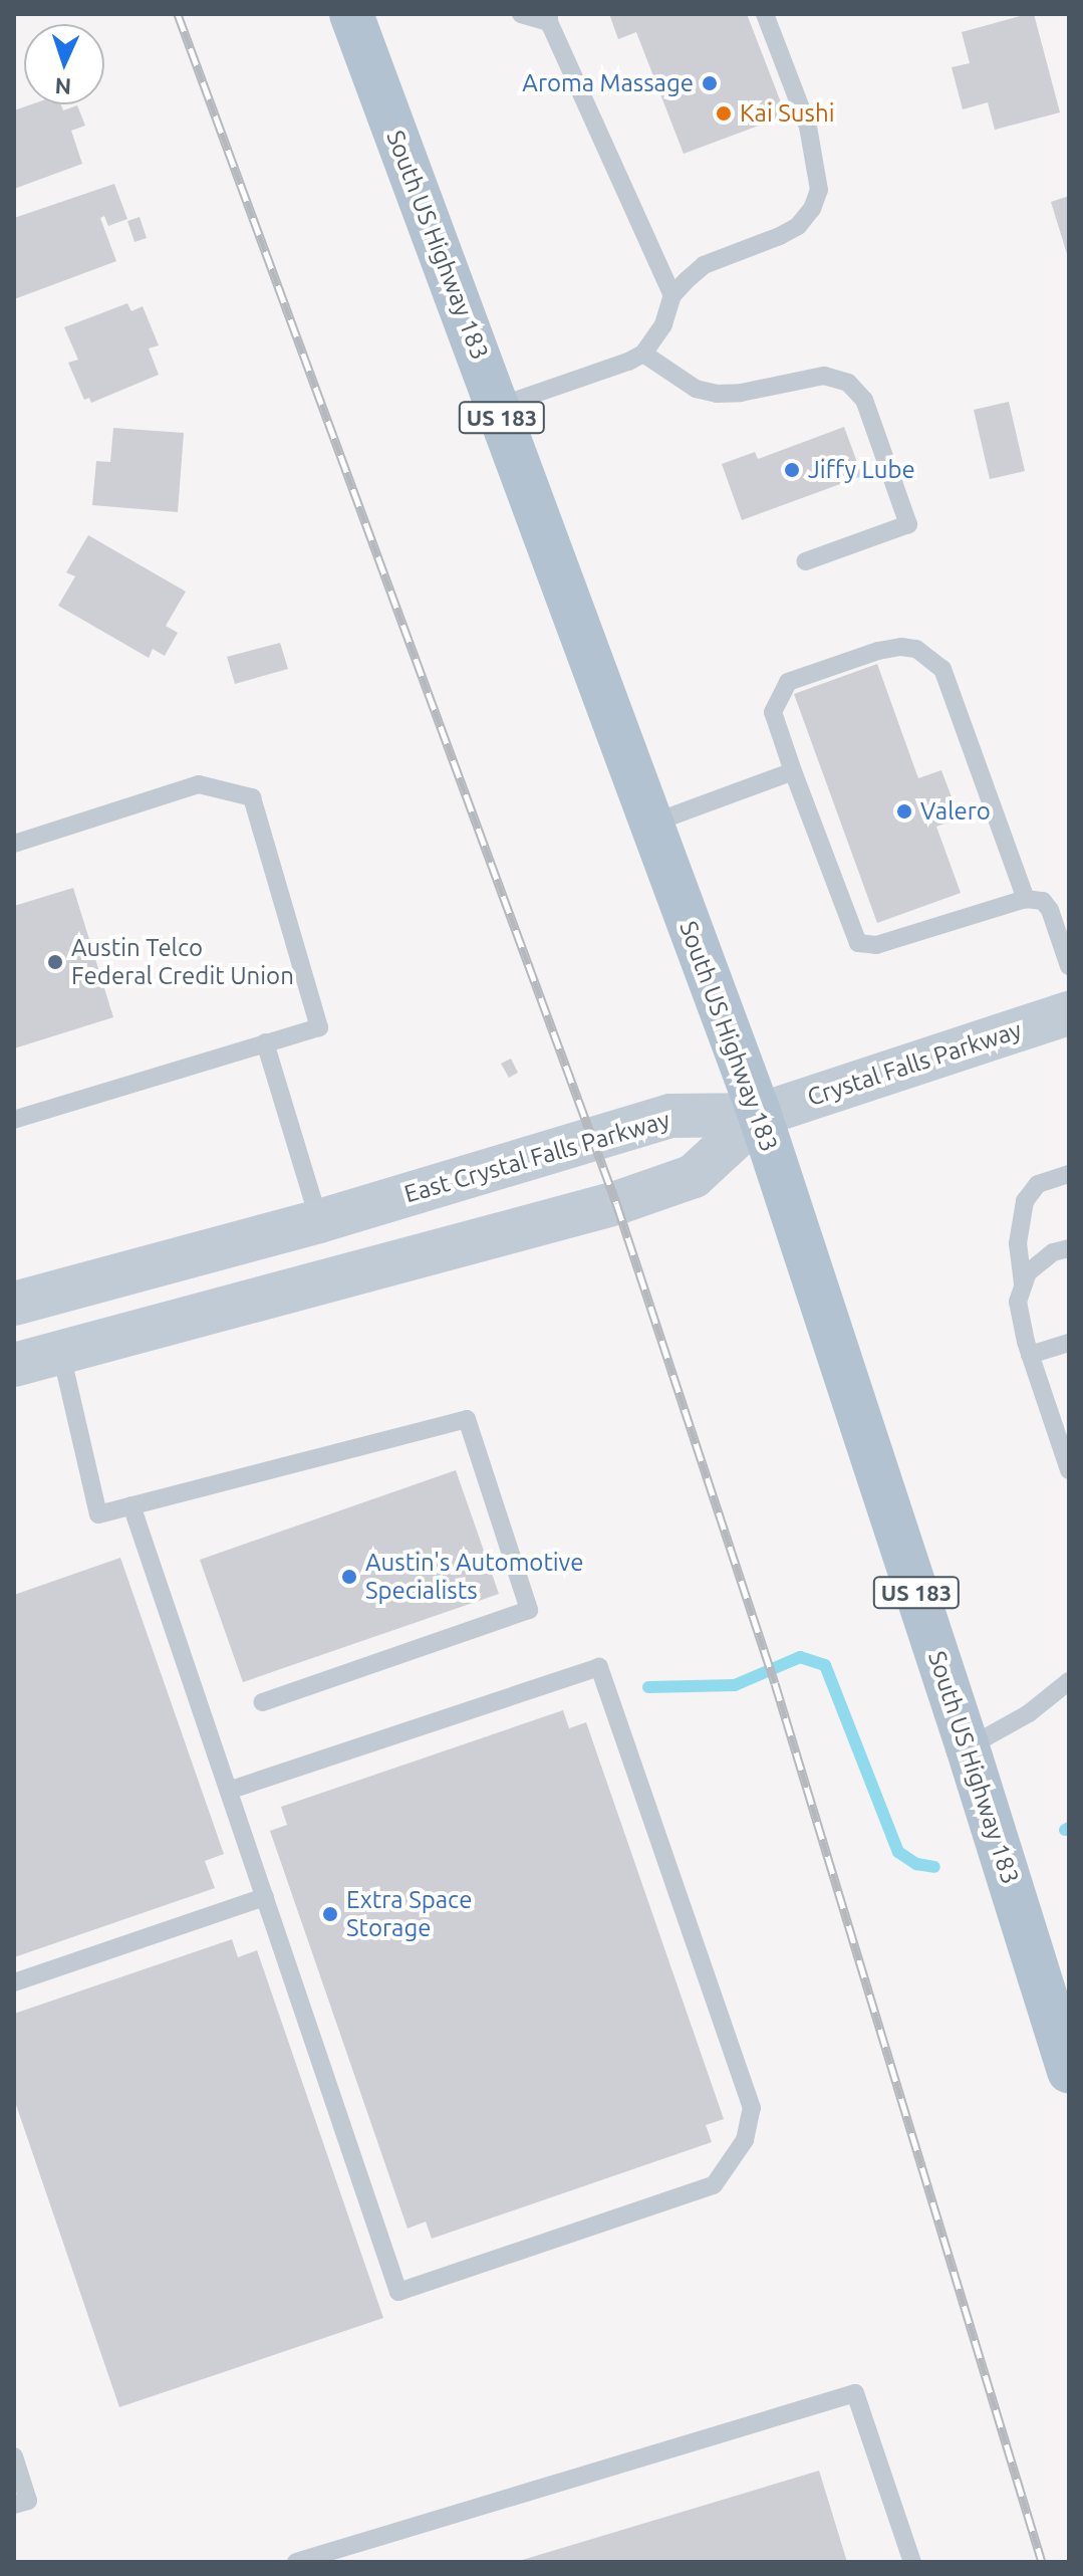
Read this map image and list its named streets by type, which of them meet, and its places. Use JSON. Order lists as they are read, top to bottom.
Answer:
{
  "streets": {
    "main road": [
      "South US Highway 183",
      "US 183",
      "Crystal Falls Parkway",
      "East Crystal Falls Parkway"
    ]
  },
  "crossings": [
    ["South US Highway 183", "Crystal Falls Parkway"],
    ["South US Highway 183", "East Crystal Falls Parkway"],
    ["Crystal Falls Parkway", "East Crystal Falls Parkway"]
  ],
  "places": [
    "Aroma Massage",
    "Kai Sushi",
    "Jiffy Lube",
    "Valero",
    "Austin Telco Federal Credit Union",
    "Austin's Automotive Specialists",
    "Extra Space Storage"
  ],
  "north": "bottom"
}
